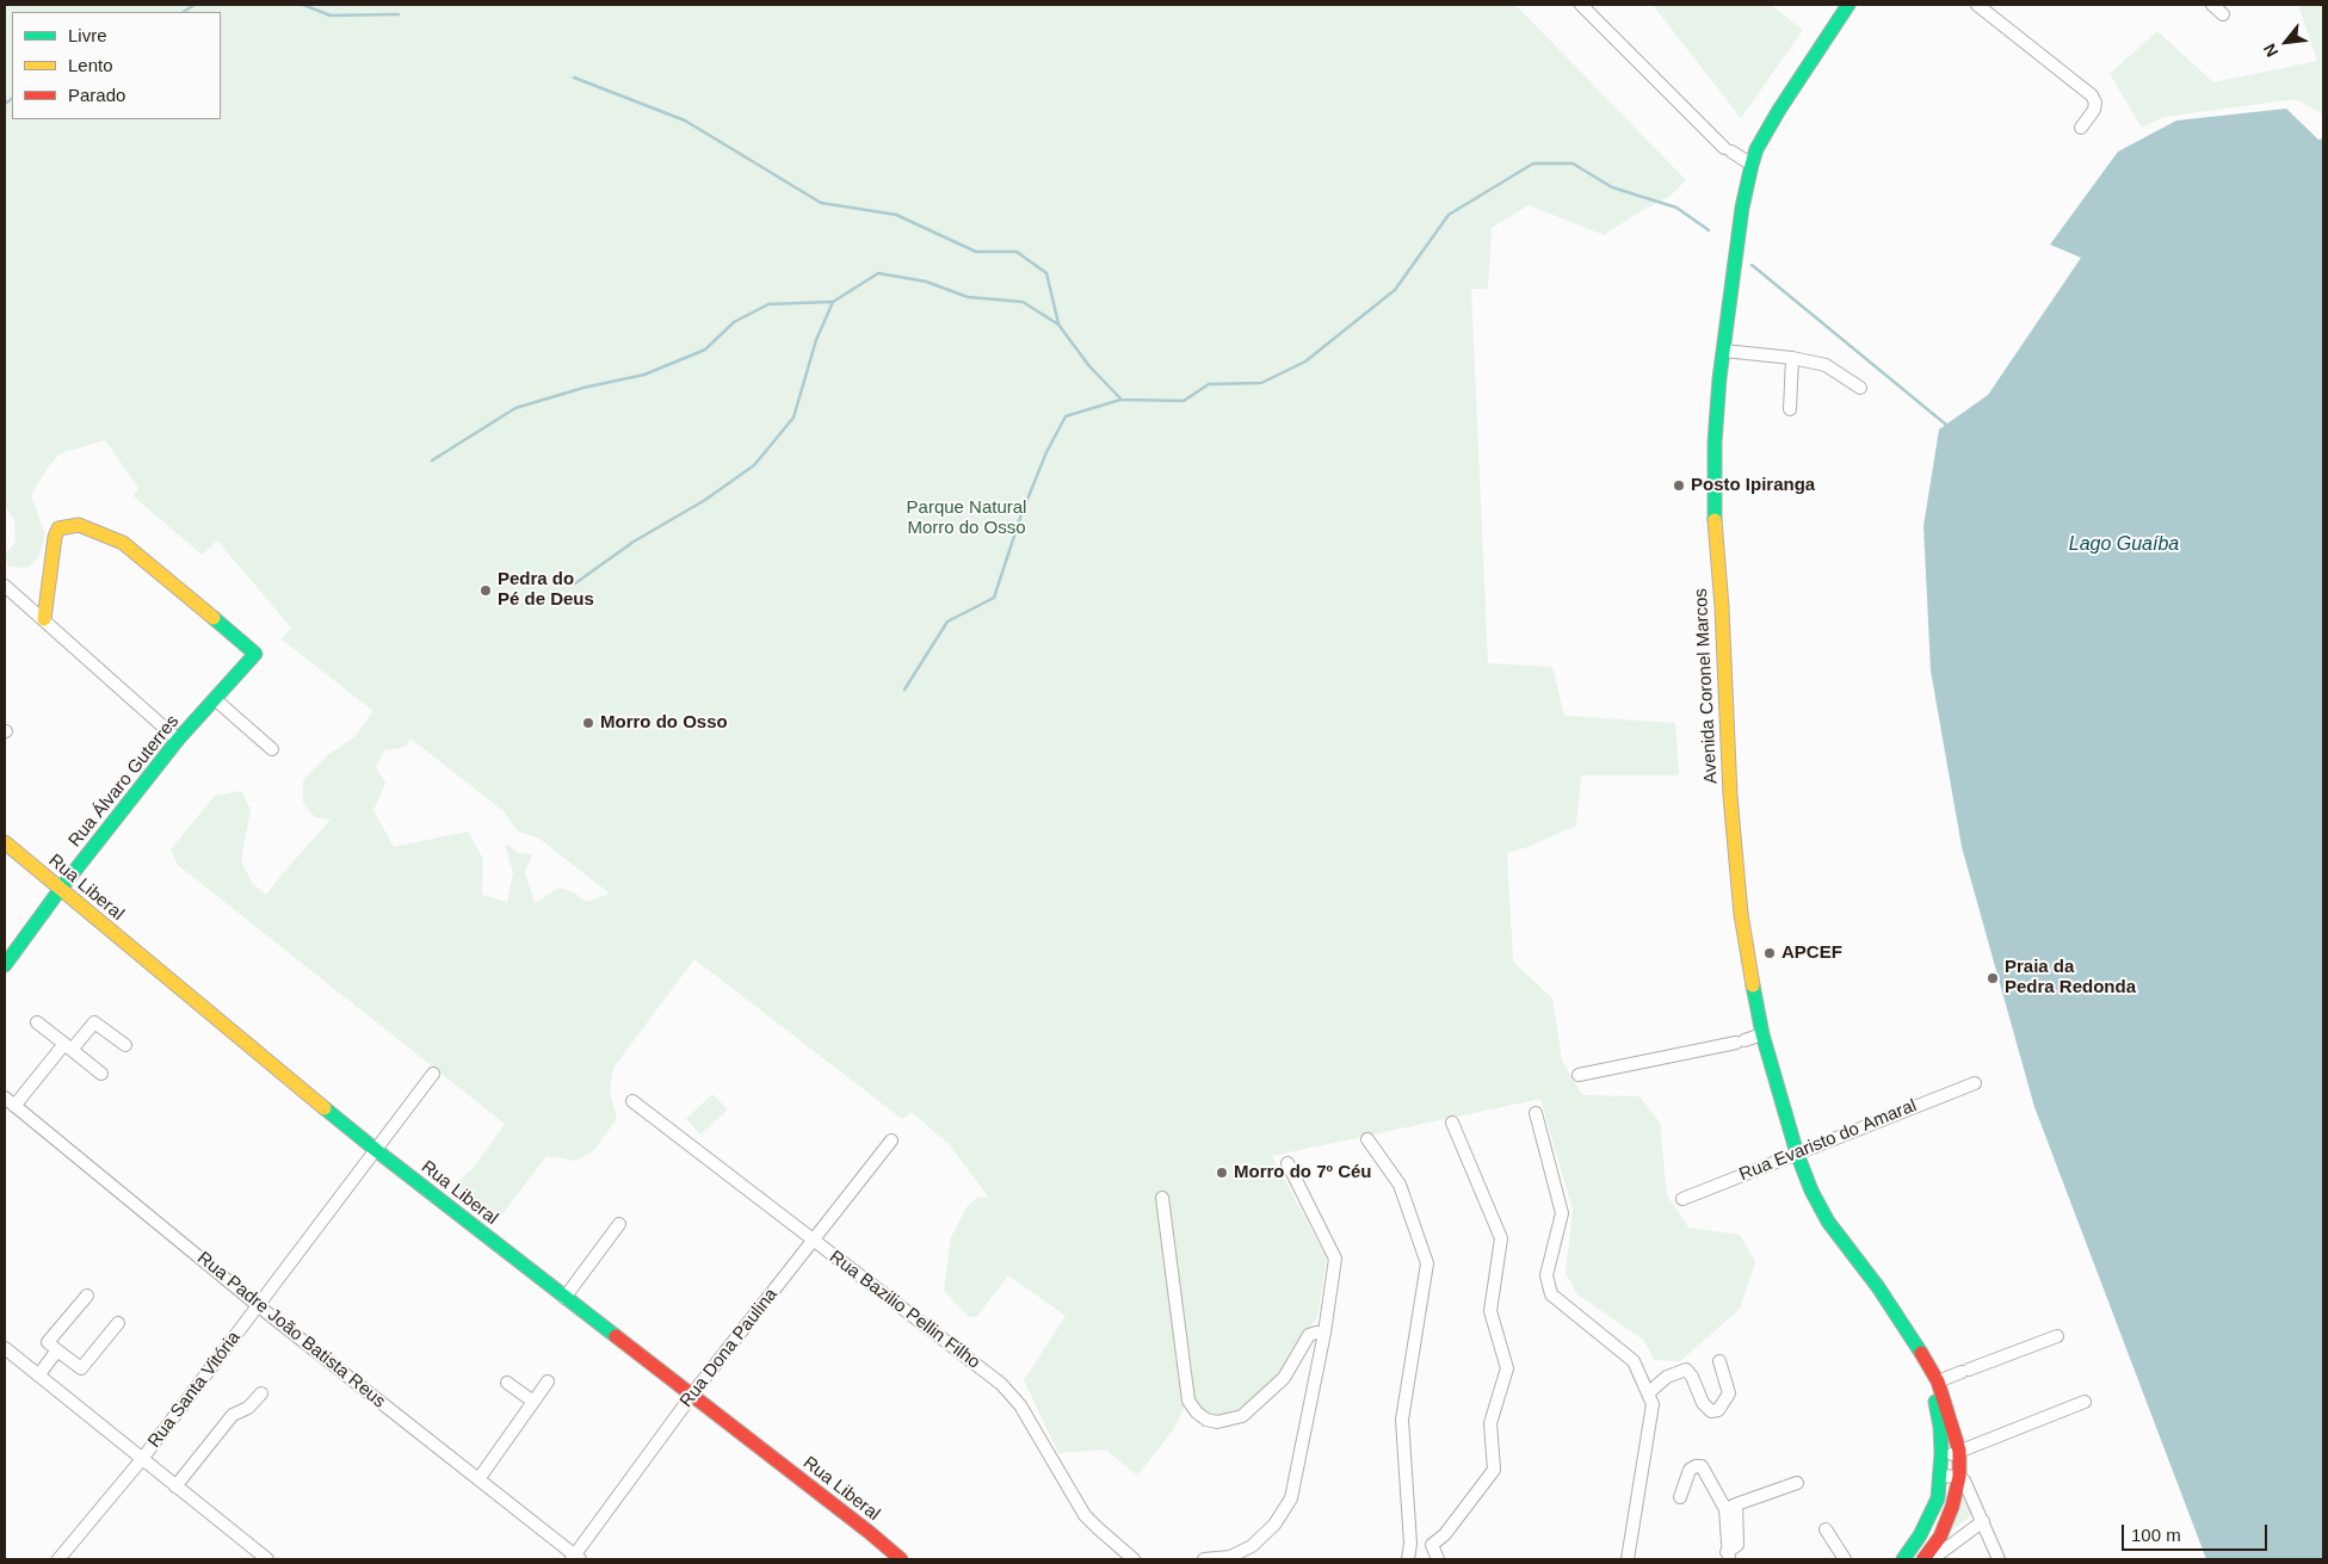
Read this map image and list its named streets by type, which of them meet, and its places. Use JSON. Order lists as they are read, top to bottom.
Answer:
{
  "streets": {
    "main road": ["Avenida Coronel Marcos", "Rua Álvaro Guterres", "Rua Liberal"],
    "street": [
      "Rua Evaristo do Amaral",
      "Rua Bazilio Pellin Filho",
      "Rua Padre João Batista Reus",
      "Rua Dona Paulina",
      "Rua Santa Vitória"
    ]
  },
  "crossings": [
    ["Avenida Coronel Marcos", "Rua Evaristo do Amaral"],
    ["Rua Álvaro Guterres", "Rua Liberal"],
    ["Rua Liberal", "Rua Dona Paulina"],
    ["Rua Liberal", "Rua Santa Vitória"],
    ["Rua Bazilio Pellin Filho", "Rua Dona Paulina"],
    ["Rua Padre João Batista Reus", "Rua Dona Paulina"],
    ["Rua Padre João Batista Reus", "Rua Santa Vitória"]
  ],
  "water": ["Lago Guaíba"],
  "parks": ["Parque Natural Morro do Osso"],
  "places": [
    "Posto Ipiranga",
    "Pedra do Pé de Deus",
    "Morro do Osso",
    "APCEF",
    "Praia da Pedra Redonda",
    "Morro do 7º Céu"
  ],
  "legend": ["Livre", "Lento", "Parado"],
  "scale_bar": "100 m",
  "north": "bottom left"
}
